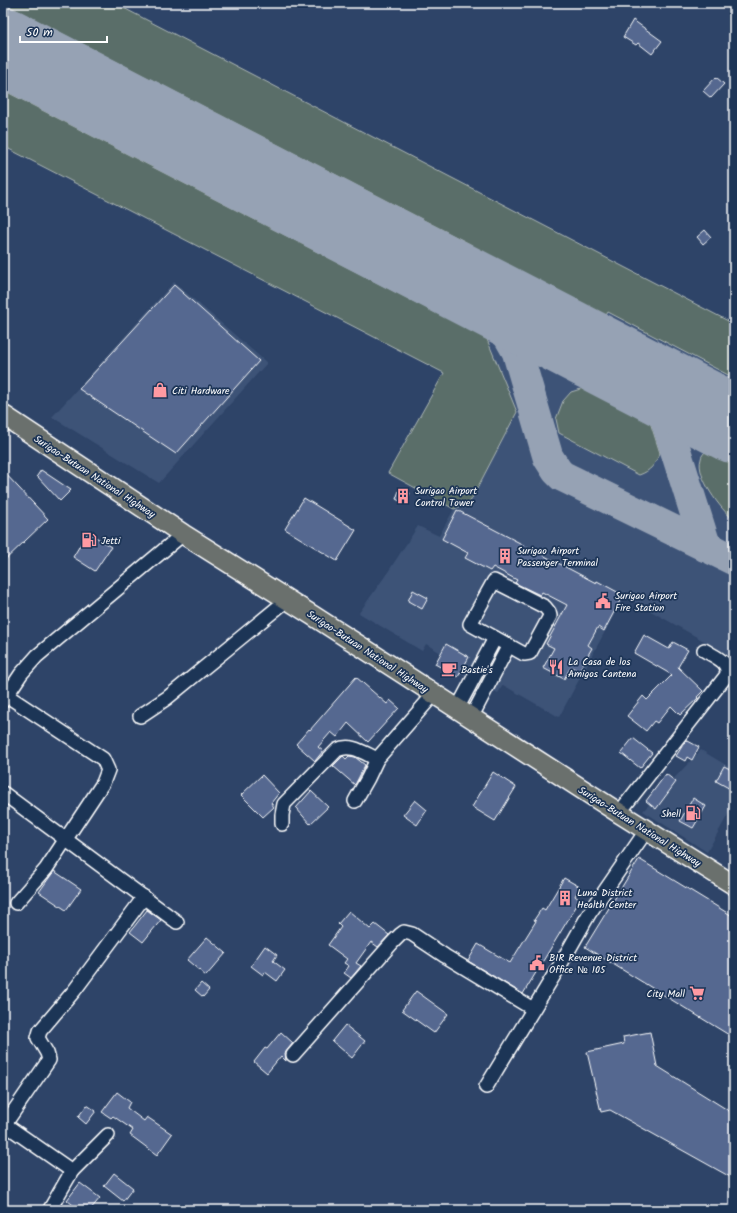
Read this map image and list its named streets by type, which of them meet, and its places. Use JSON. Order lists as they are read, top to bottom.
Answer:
{
  "streets": {
    "highway": ["Surigao-Butuan National Highway"]
  },
  "places": {
    "shop": ["Citi Hardware"],
    "building": ["Surigao Airport Control Tower", "Surigao Airport Passenger Terminal", "Luna District Health Center"],
    "fuel station": ["Jetti", "Shell"],
    "public building": ["Surigao Airport Fire Station", "BIR Revenue District Office № 105"],
    "restaurant": ["La Casa de los Amigos Cantena"],
    "cafe": ["Bastie's"],
    "supermarket": ["City Mall"]
  },
  "scale_bar": "50 m"
}
